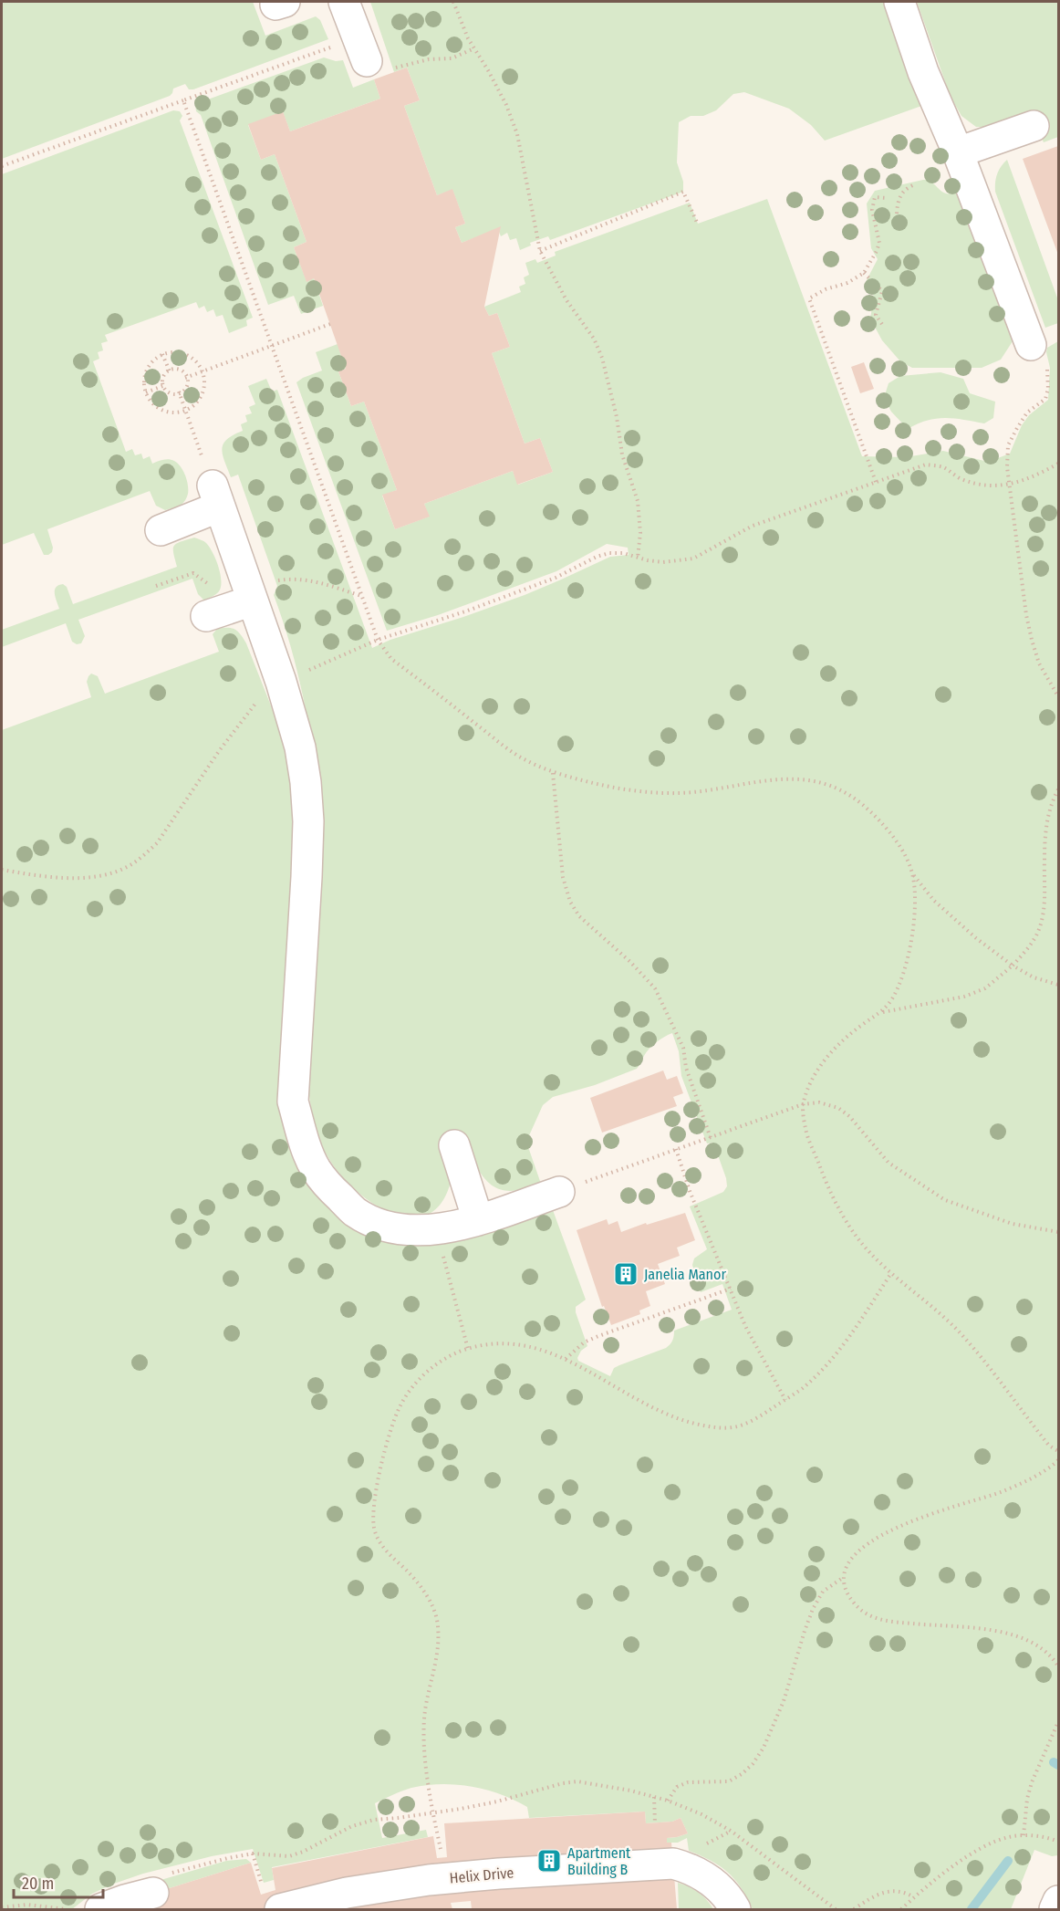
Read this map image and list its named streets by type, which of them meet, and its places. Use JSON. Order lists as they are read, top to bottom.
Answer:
{
  "streets": {
    "street": ["Helix Drive"]
  },
  "places": {
    "building": ["Janelia Manor", "Apartment Building B"]
  },
  "scale_bar": "20 m"
}
